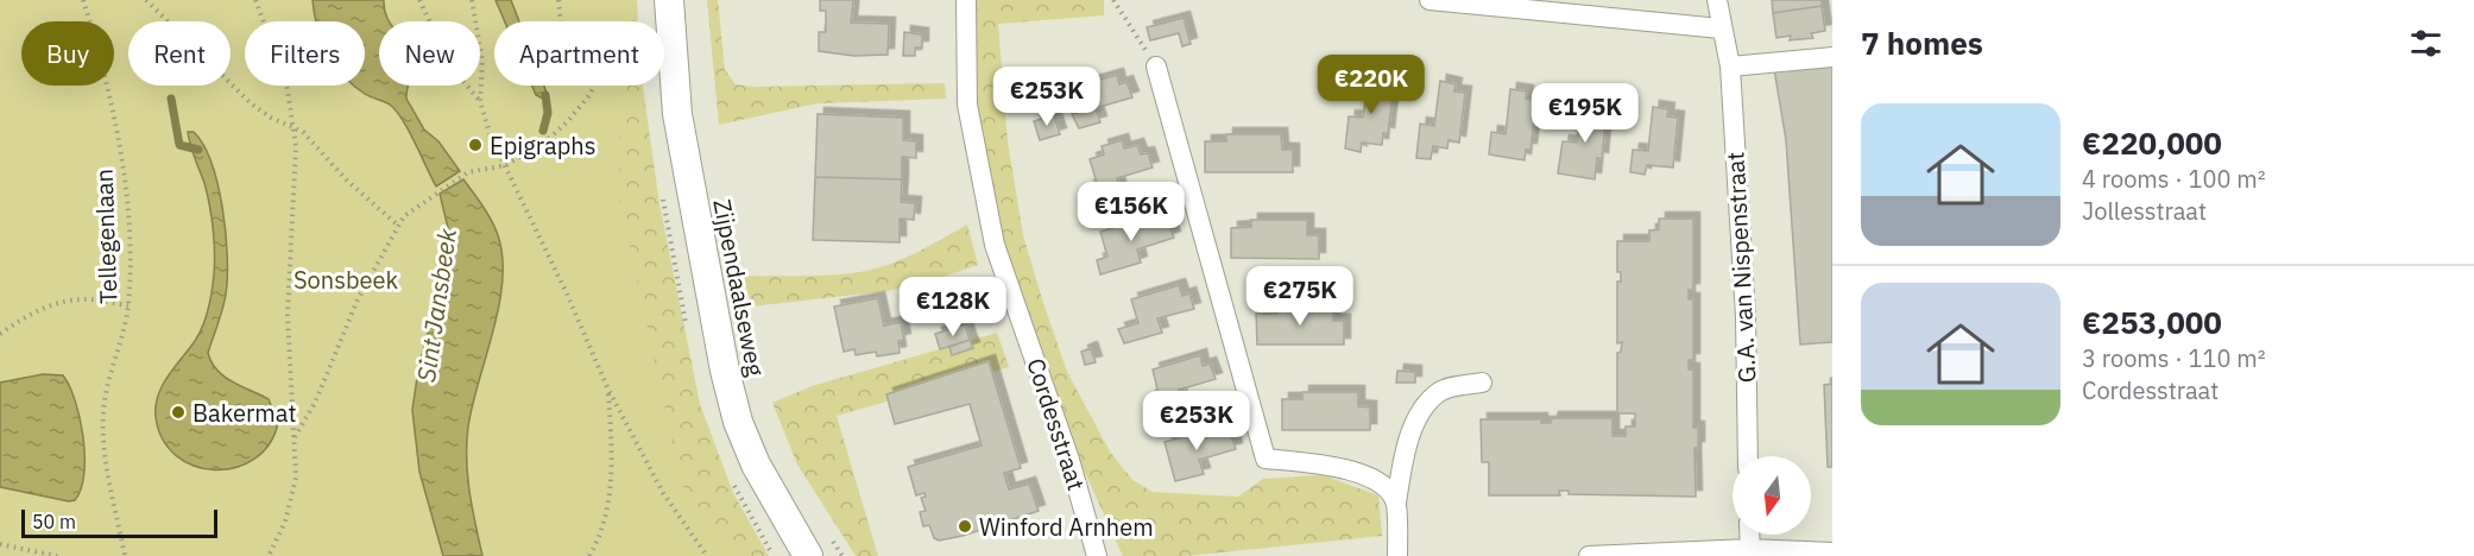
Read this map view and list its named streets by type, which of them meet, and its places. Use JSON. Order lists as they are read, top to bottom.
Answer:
{
  "streets": {
    "main road": ["Zijpendaalseweg"],
    "street": ["G.A. van Nispenstraat", "Cordesstraat"],
    "path": ["Tellegenlaan"]
  },
  "water": ["Sint Jansbeek"],
  "parks": ["Sonsbeek"],
  "places": ["Epigraphs", "Bakermat", "Winford Arnhem"],
  "scale_bar": "50 m",
  "north": "bottom",
  "page": {
    "heading": "7 homes",
    "chip": [
      "Buy",
      "Rent",
      "Filters",
      "New",
      "Apartment"
    ],
    "price": [
      "€220K",
      "€253K",
      "€195K",
      "€156K",
      "€275K",
      "€128K",
      "€253K"
    ],
    "list": [
      {
        "name": "€220,000",
        "note": "4 rooms · 100 m² · Jollesstraat"
      },
      {
        "name": "€253,000",
        "note": "3 rooms · 110 m² · Cordesstraat"
      }
    ],
    "scale": "50 m"
  }
}
